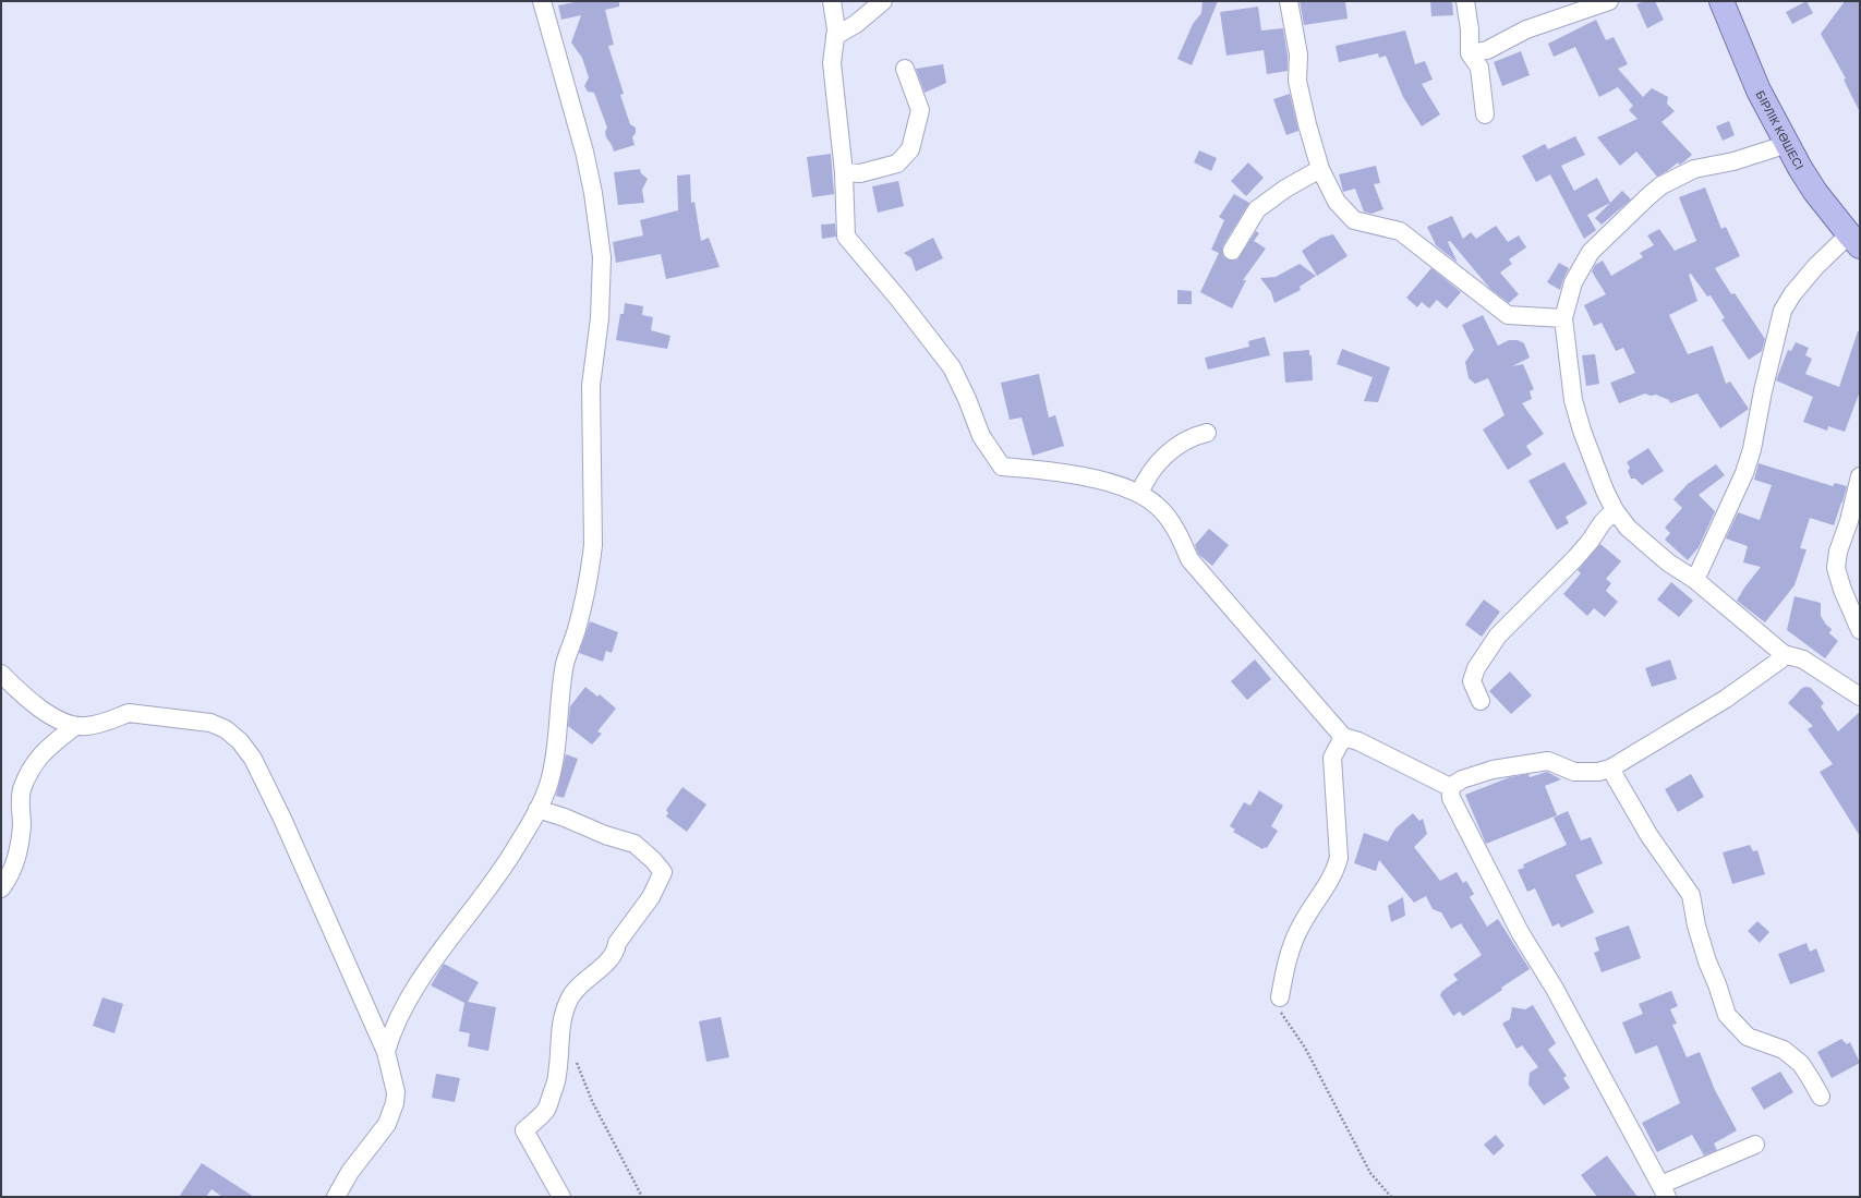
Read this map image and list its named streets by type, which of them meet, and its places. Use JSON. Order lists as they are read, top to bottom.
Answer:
{
  "streets": {
    "main road": ["БІРЛІК КӨШЕСІ"]
  }
}
